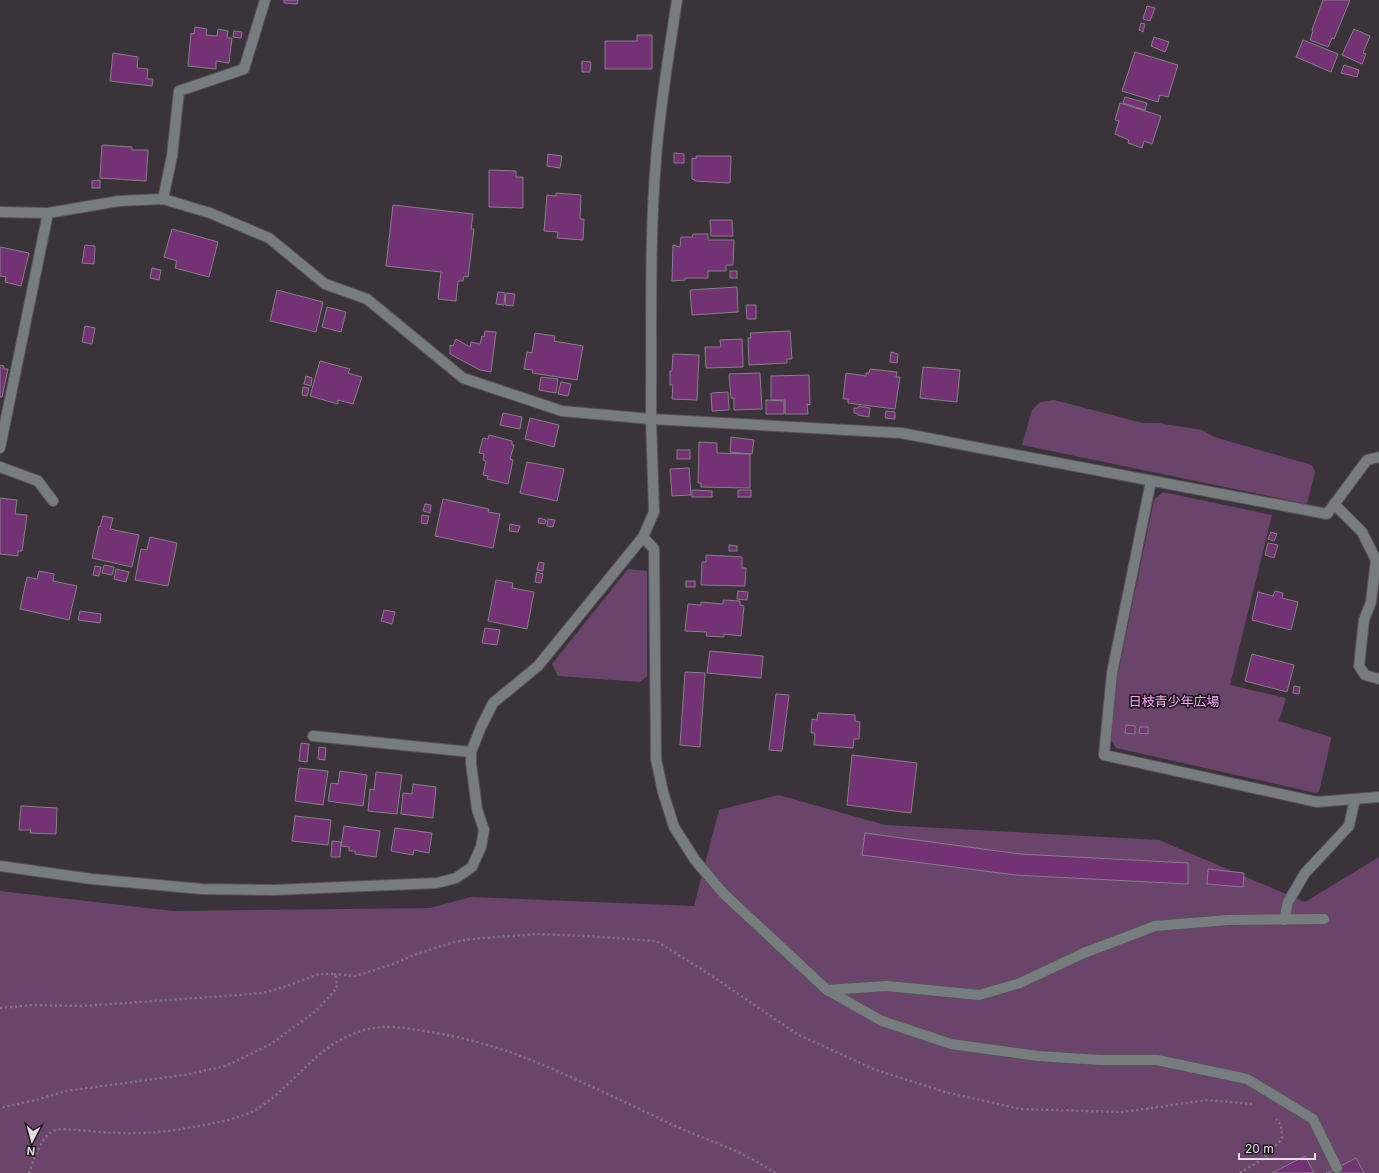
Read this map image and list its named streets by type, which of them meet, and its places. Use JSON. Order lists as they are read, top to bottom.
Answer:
{
  "parks": ["日枝青少年広場"],
  "scale_bar": "20 m",
  "north": "bottom"
}
